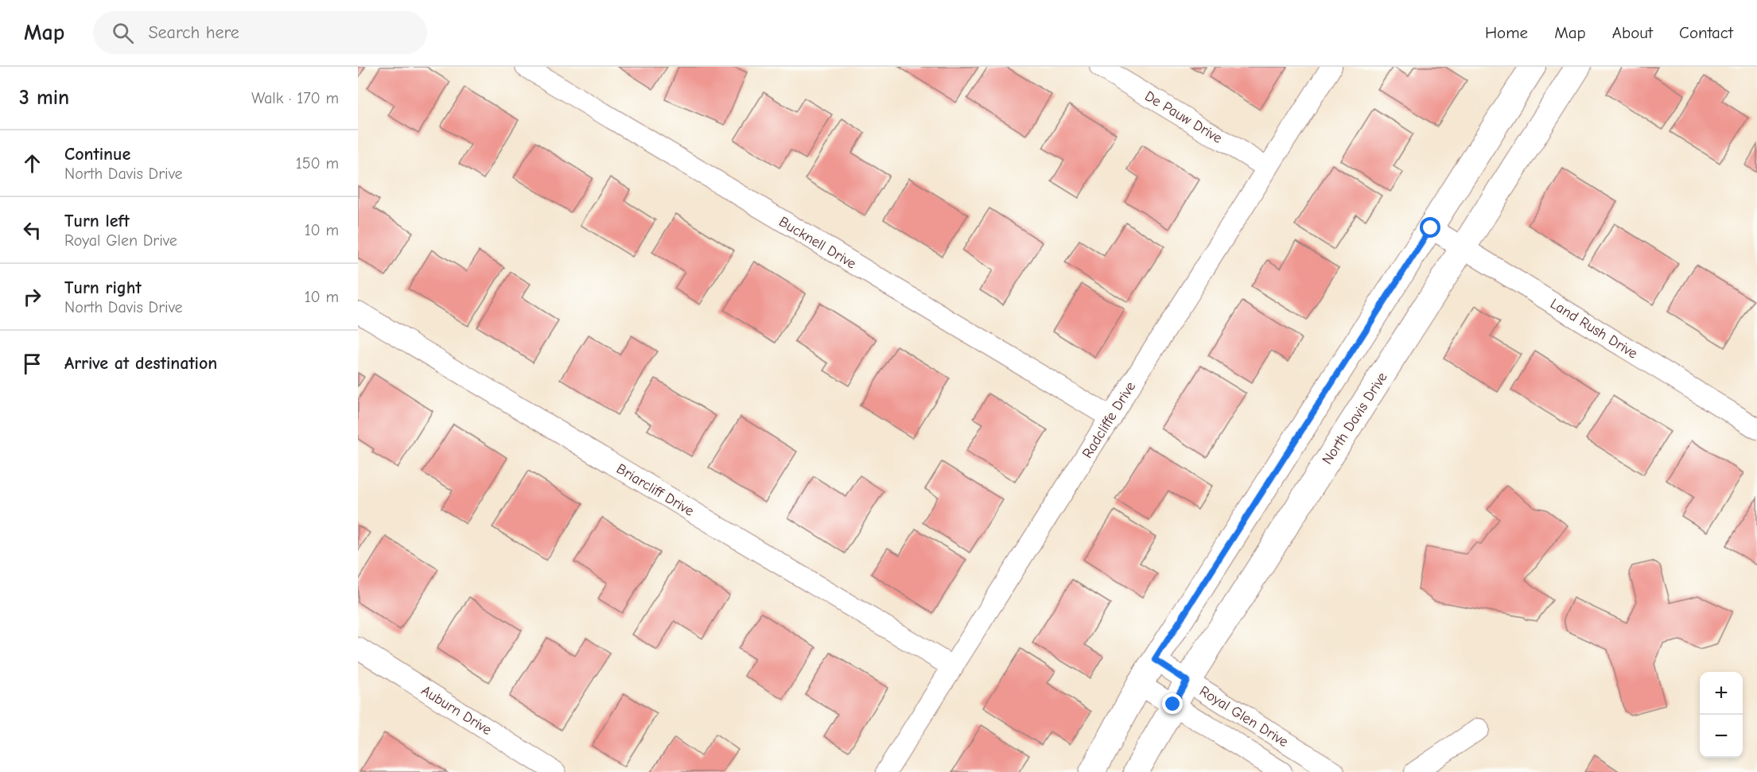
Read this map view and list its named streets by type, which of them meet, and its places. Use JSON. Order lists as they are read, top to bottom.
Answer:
{
  "streets": {
    "street": [
      "De Pauw Drive",
      "Bucknell Drive",
      "Land Rush Drive",
      "North Davis Drive",
      "Radcliffe Drive",
      "Briarcliff Drive",
      "Auburn Drive",
      "Royal Glen Drive"
    ]
  },
  "crossings": [
    ["De Pauw Drive", "Radcliffe Drive"],
    ["Bucknell Drive", "Radcliffe Drive"],
    ["Land Rush Drive", "North Davis Drive"],
    ["North Davis Drive", "Royal Glen Drive"],
    ["Radcliffe Drive", "Briarcliff Drive"]
  ],
  "page": {
    "header": "Map",
    "search": "Search here",
    "nav": [
      "Home",
      "Map",
      "About",
      "Contact"
    ],
    "heading": ["3 min", "Walk · 170 m"],
    "list": [
      ["Continue", "North Davis Drive", "150 m"],
      ["Turn left", "Royal Glen Drive", "10 m"],
      ["Turn right", "North Davis Drive", "10 m"],
      "Arrive at destination"
    ],
    "map_buttons": ["+", "−"]
  }
}
